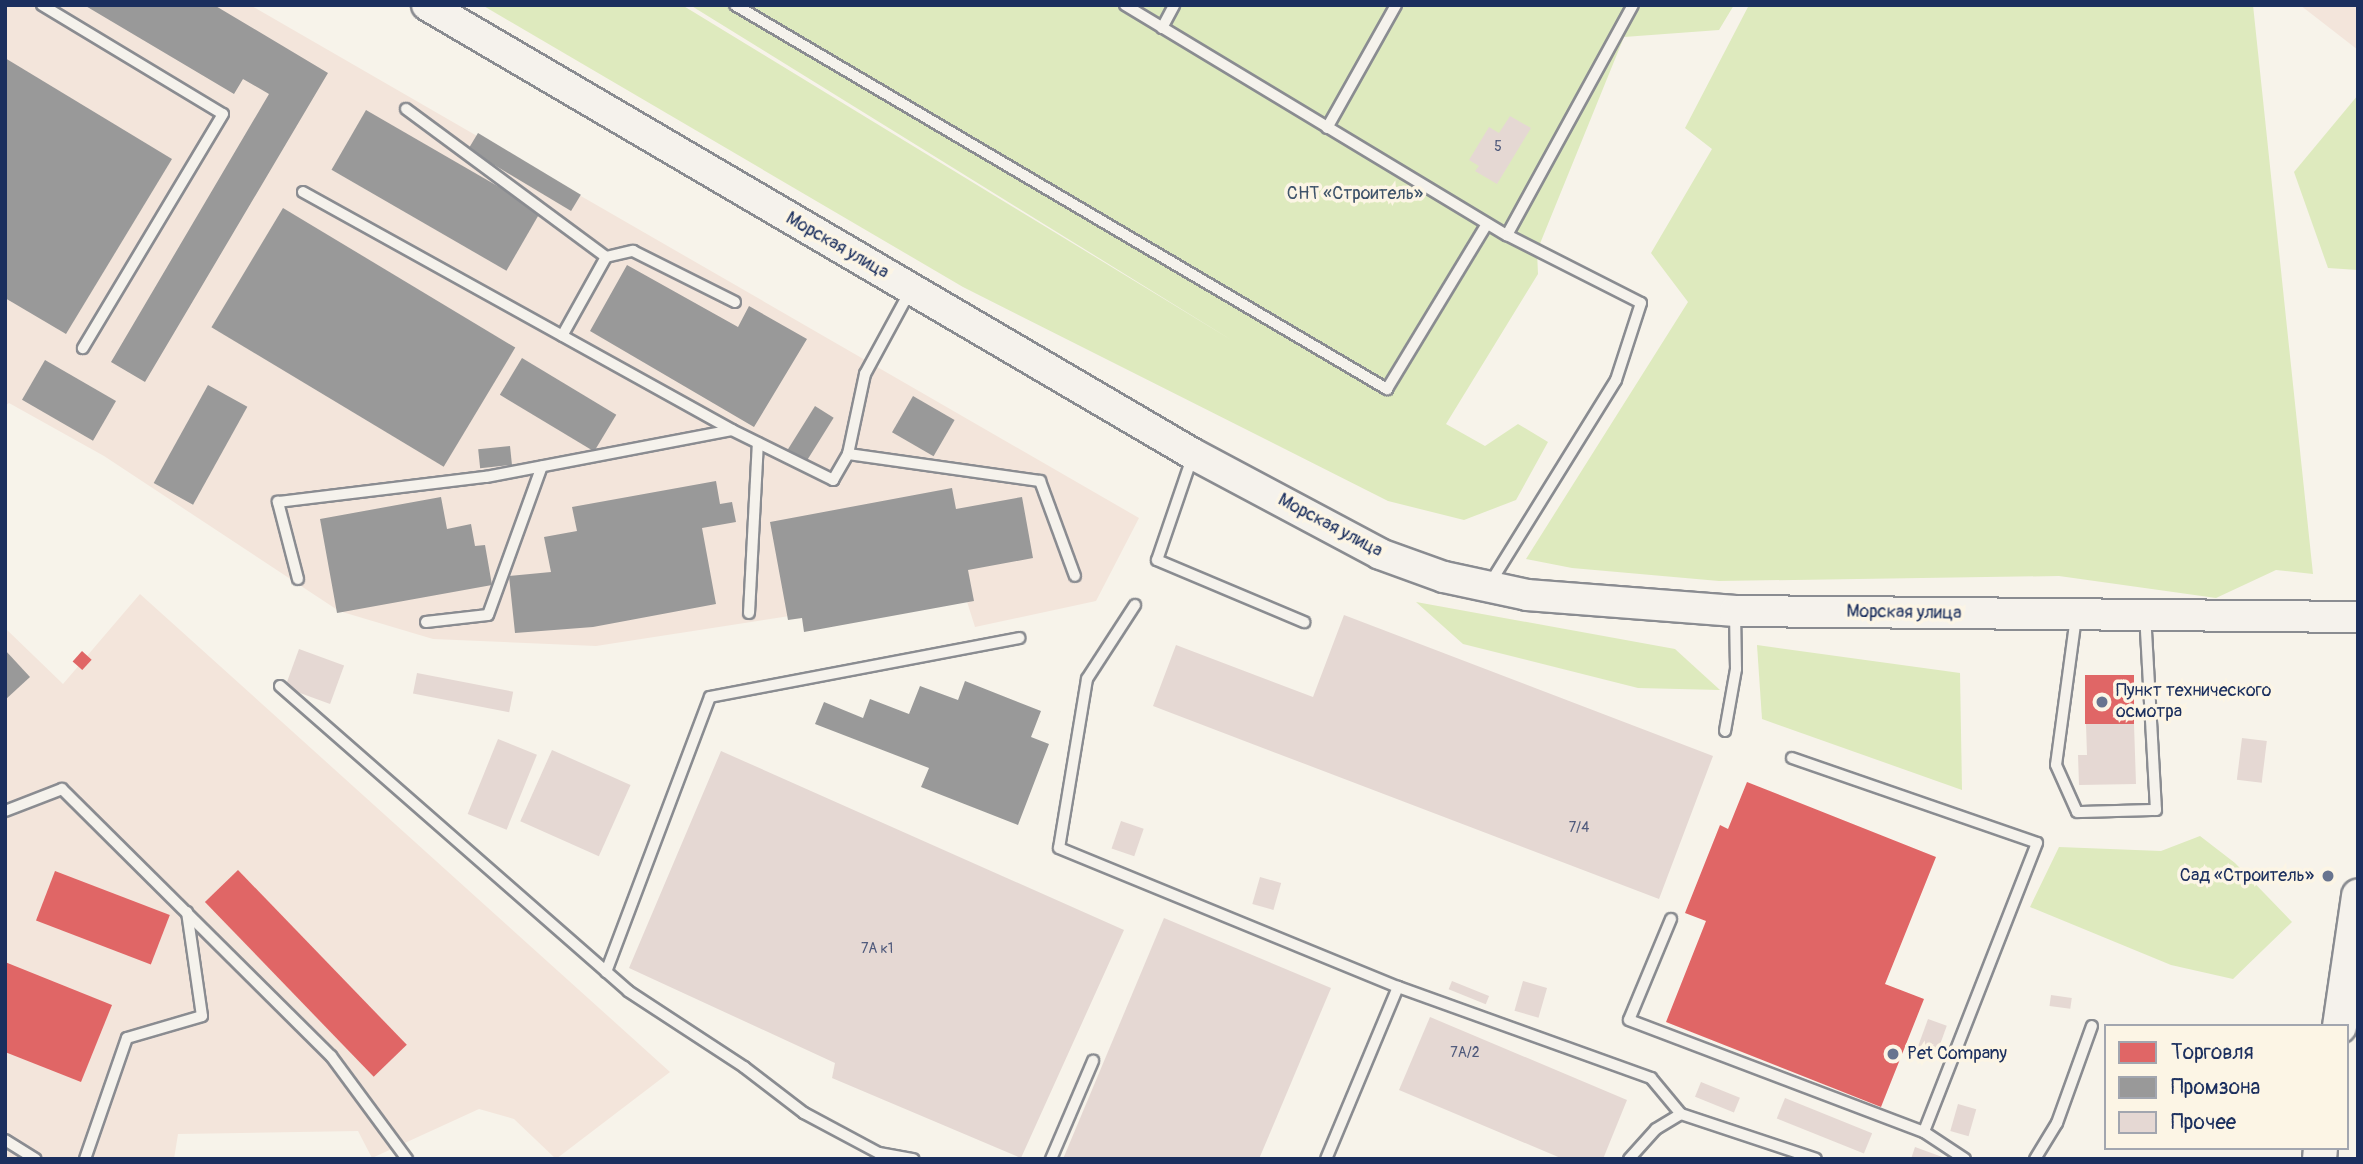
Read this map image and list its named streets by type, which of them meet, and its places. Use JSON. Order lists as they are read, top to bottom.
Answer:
{
  "streets": {
    "street": ["Морская улица"]
  },
  "parks": ["СНТ «Строитель»"],
  "places": ["Пункт технического осмотра", "Сад «Строитель»", "Pet Company"],
  "house_numbers": [
    "5",
    "7/4",
    "7А к1",
    "7А/2"
  ],
  "legend": ["Торговля", "Промзона", "Прочее"]
}
